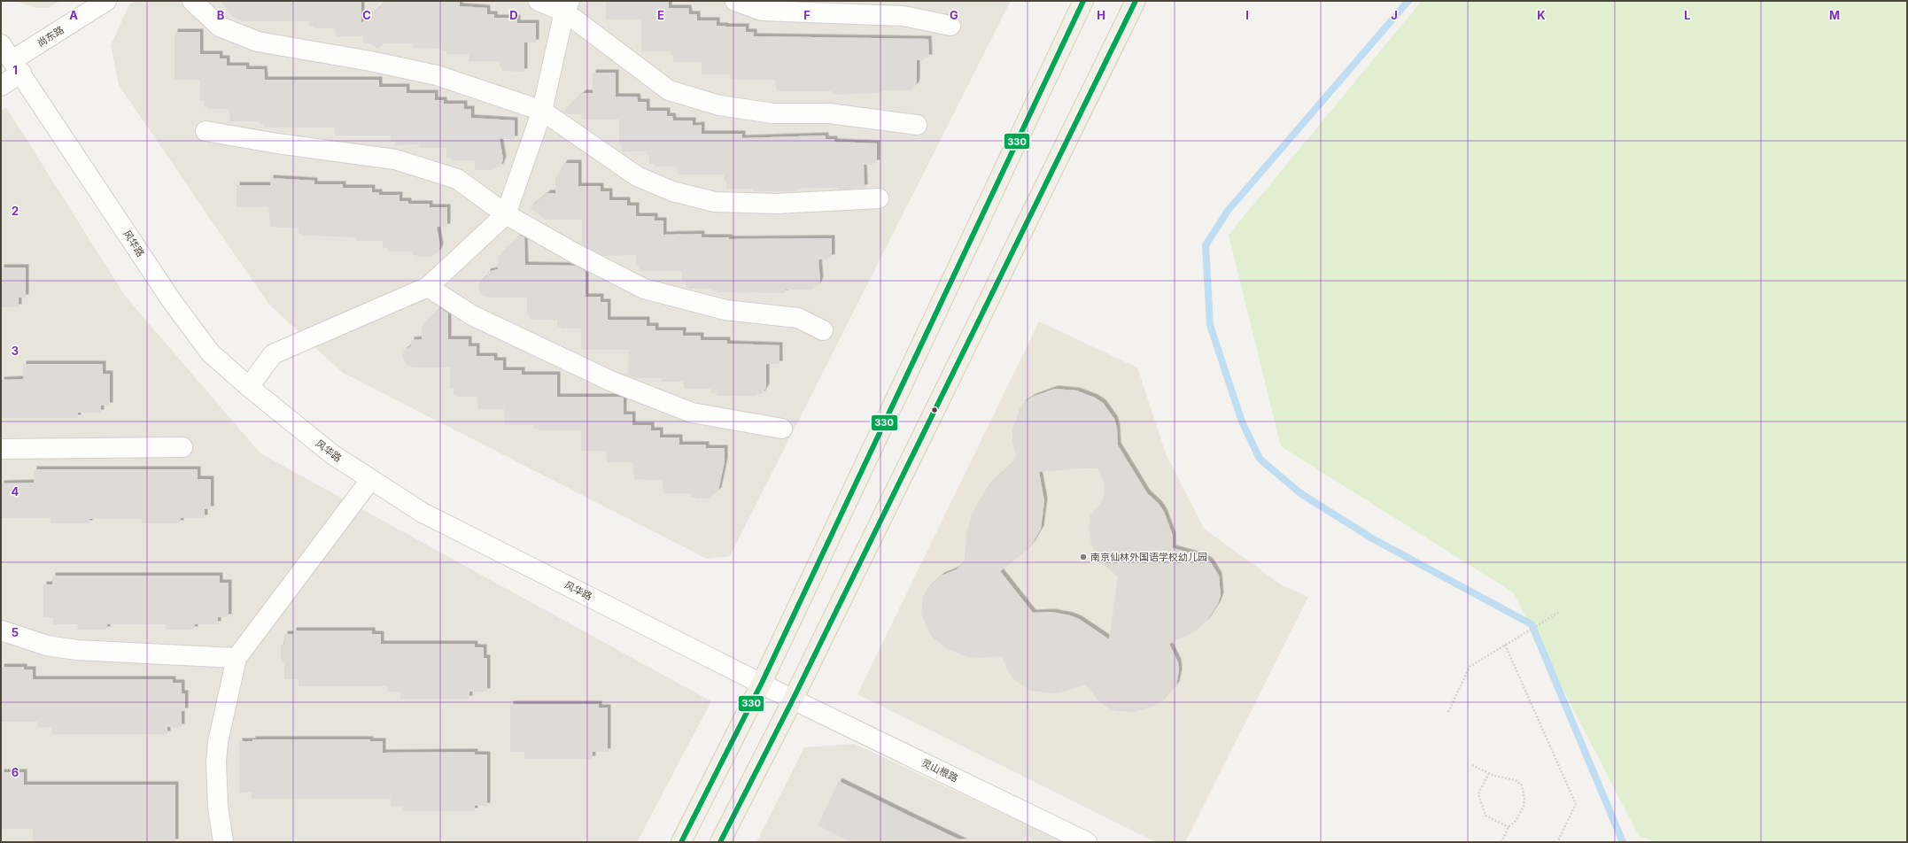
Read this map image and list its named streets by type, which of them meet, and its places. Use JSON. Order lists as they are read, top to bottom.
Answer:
{
  "streets": {
    "street": ["尚东路", "风华路", "灵山根路"]
  },
  "crossings": [
    ["尚东路", "风华路"],
    ["风华路", "灵山根路"]
  ],
  "places": ["南京仙林外国语学校幼儿园"],
  "lines": ["transit line 330"],
  "grid": {
    "columns": [
      "A",
      "B",
      "C",
      "D",
      "E",
      "F",
      "G",
      "H",
      "I",
      "J",
      "K",
      "L",
      "M"
    ],
    "rows": [
      "1",
      "2",
      "3",
      "4",
      "5",
      "6"
    ]
  }
}
